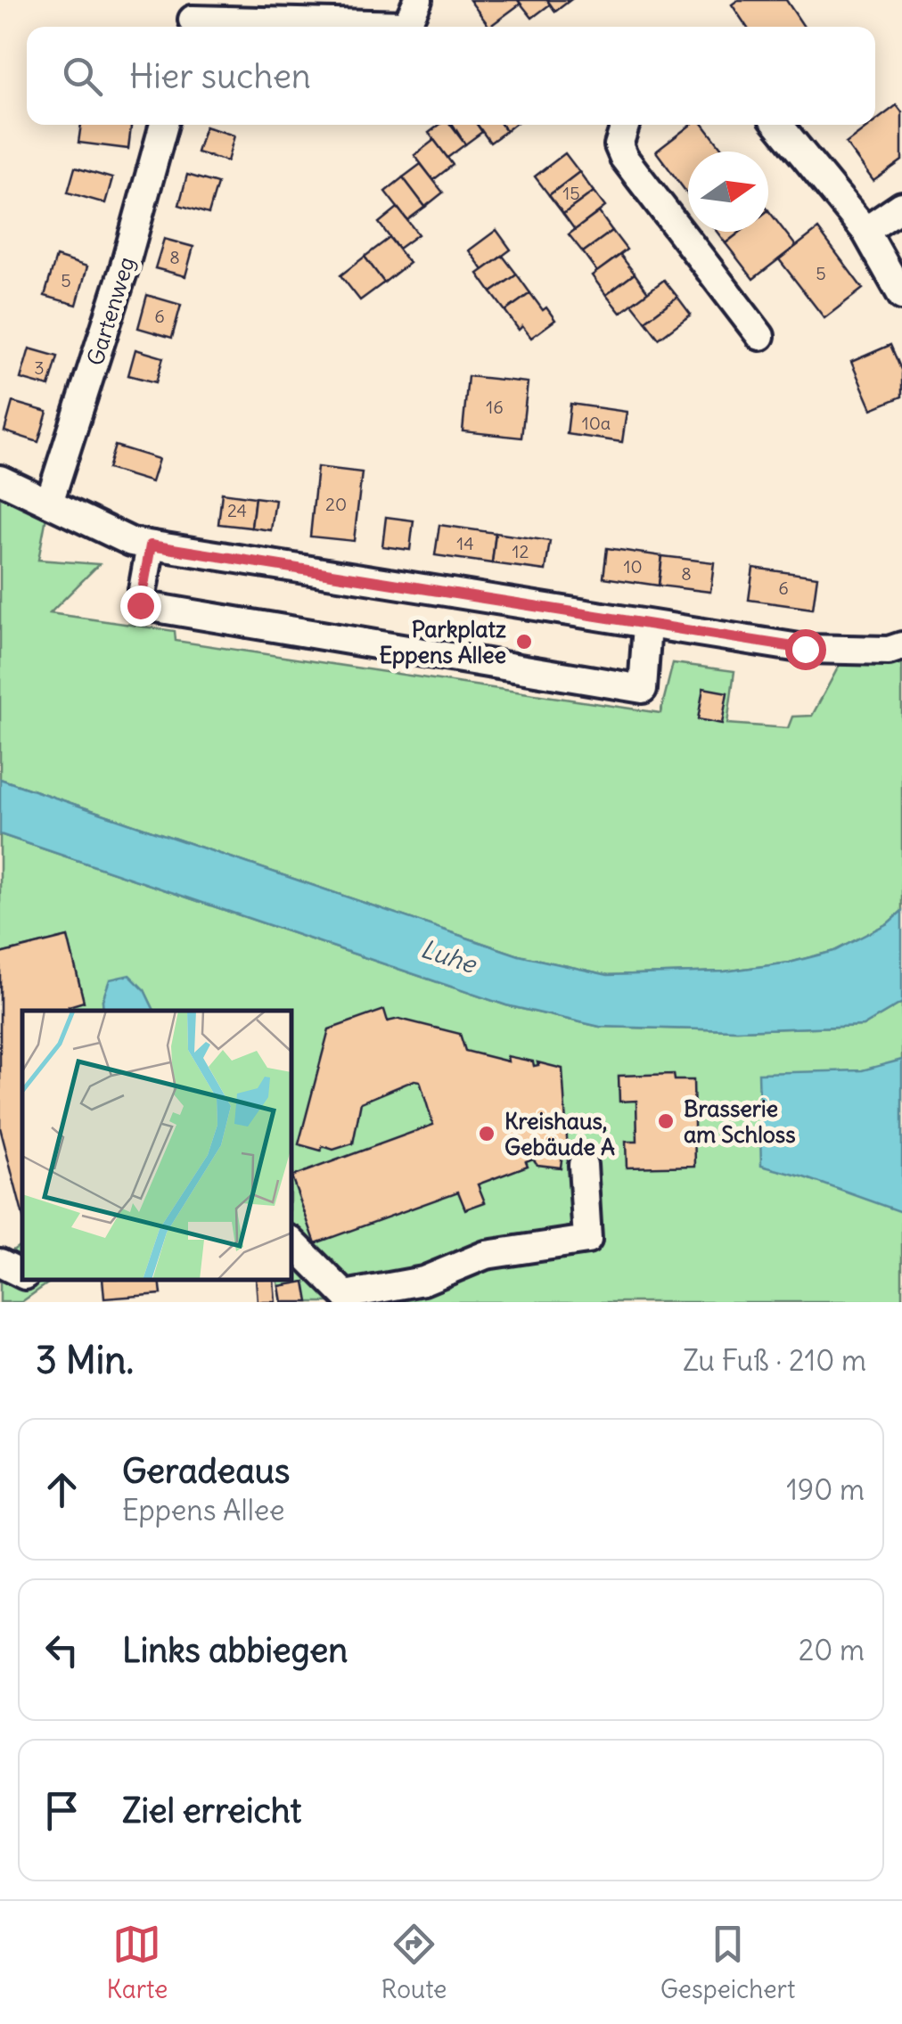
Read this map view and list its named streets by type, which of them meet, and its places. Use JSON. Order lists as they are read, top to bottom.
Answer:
{
  "streets": {
    "street": ["Gartenweg"]
  },
  "water": ["Luhe"],
  "places": ["Parkplatz Eppens Allee", "Brasserie am Schloss", "Kreishaus, Gebäude A"],
  "house_numbers": [
    "15",
    "8",
    "5",
    "5",
    "6",
    "3",
    "16",
    "10a",
    "20",
    "24",
    "14",
    "12",
    "10",
    "8",
    "6"
  ],
  "north": "right",
  "page": {
    "search": "Hier suchen",
    "heading": ["3 Min.", "Zu Fuß · 210 m"],
    "list": [
      ["Geradeaus", "Eppens Allee", "190 m"],
      ["Links abbiegen", "20 m"],
      "Ziel erreicht"
    ],
    "nav": ["Karte", "Route", "Gespeichert"]
  }
}
